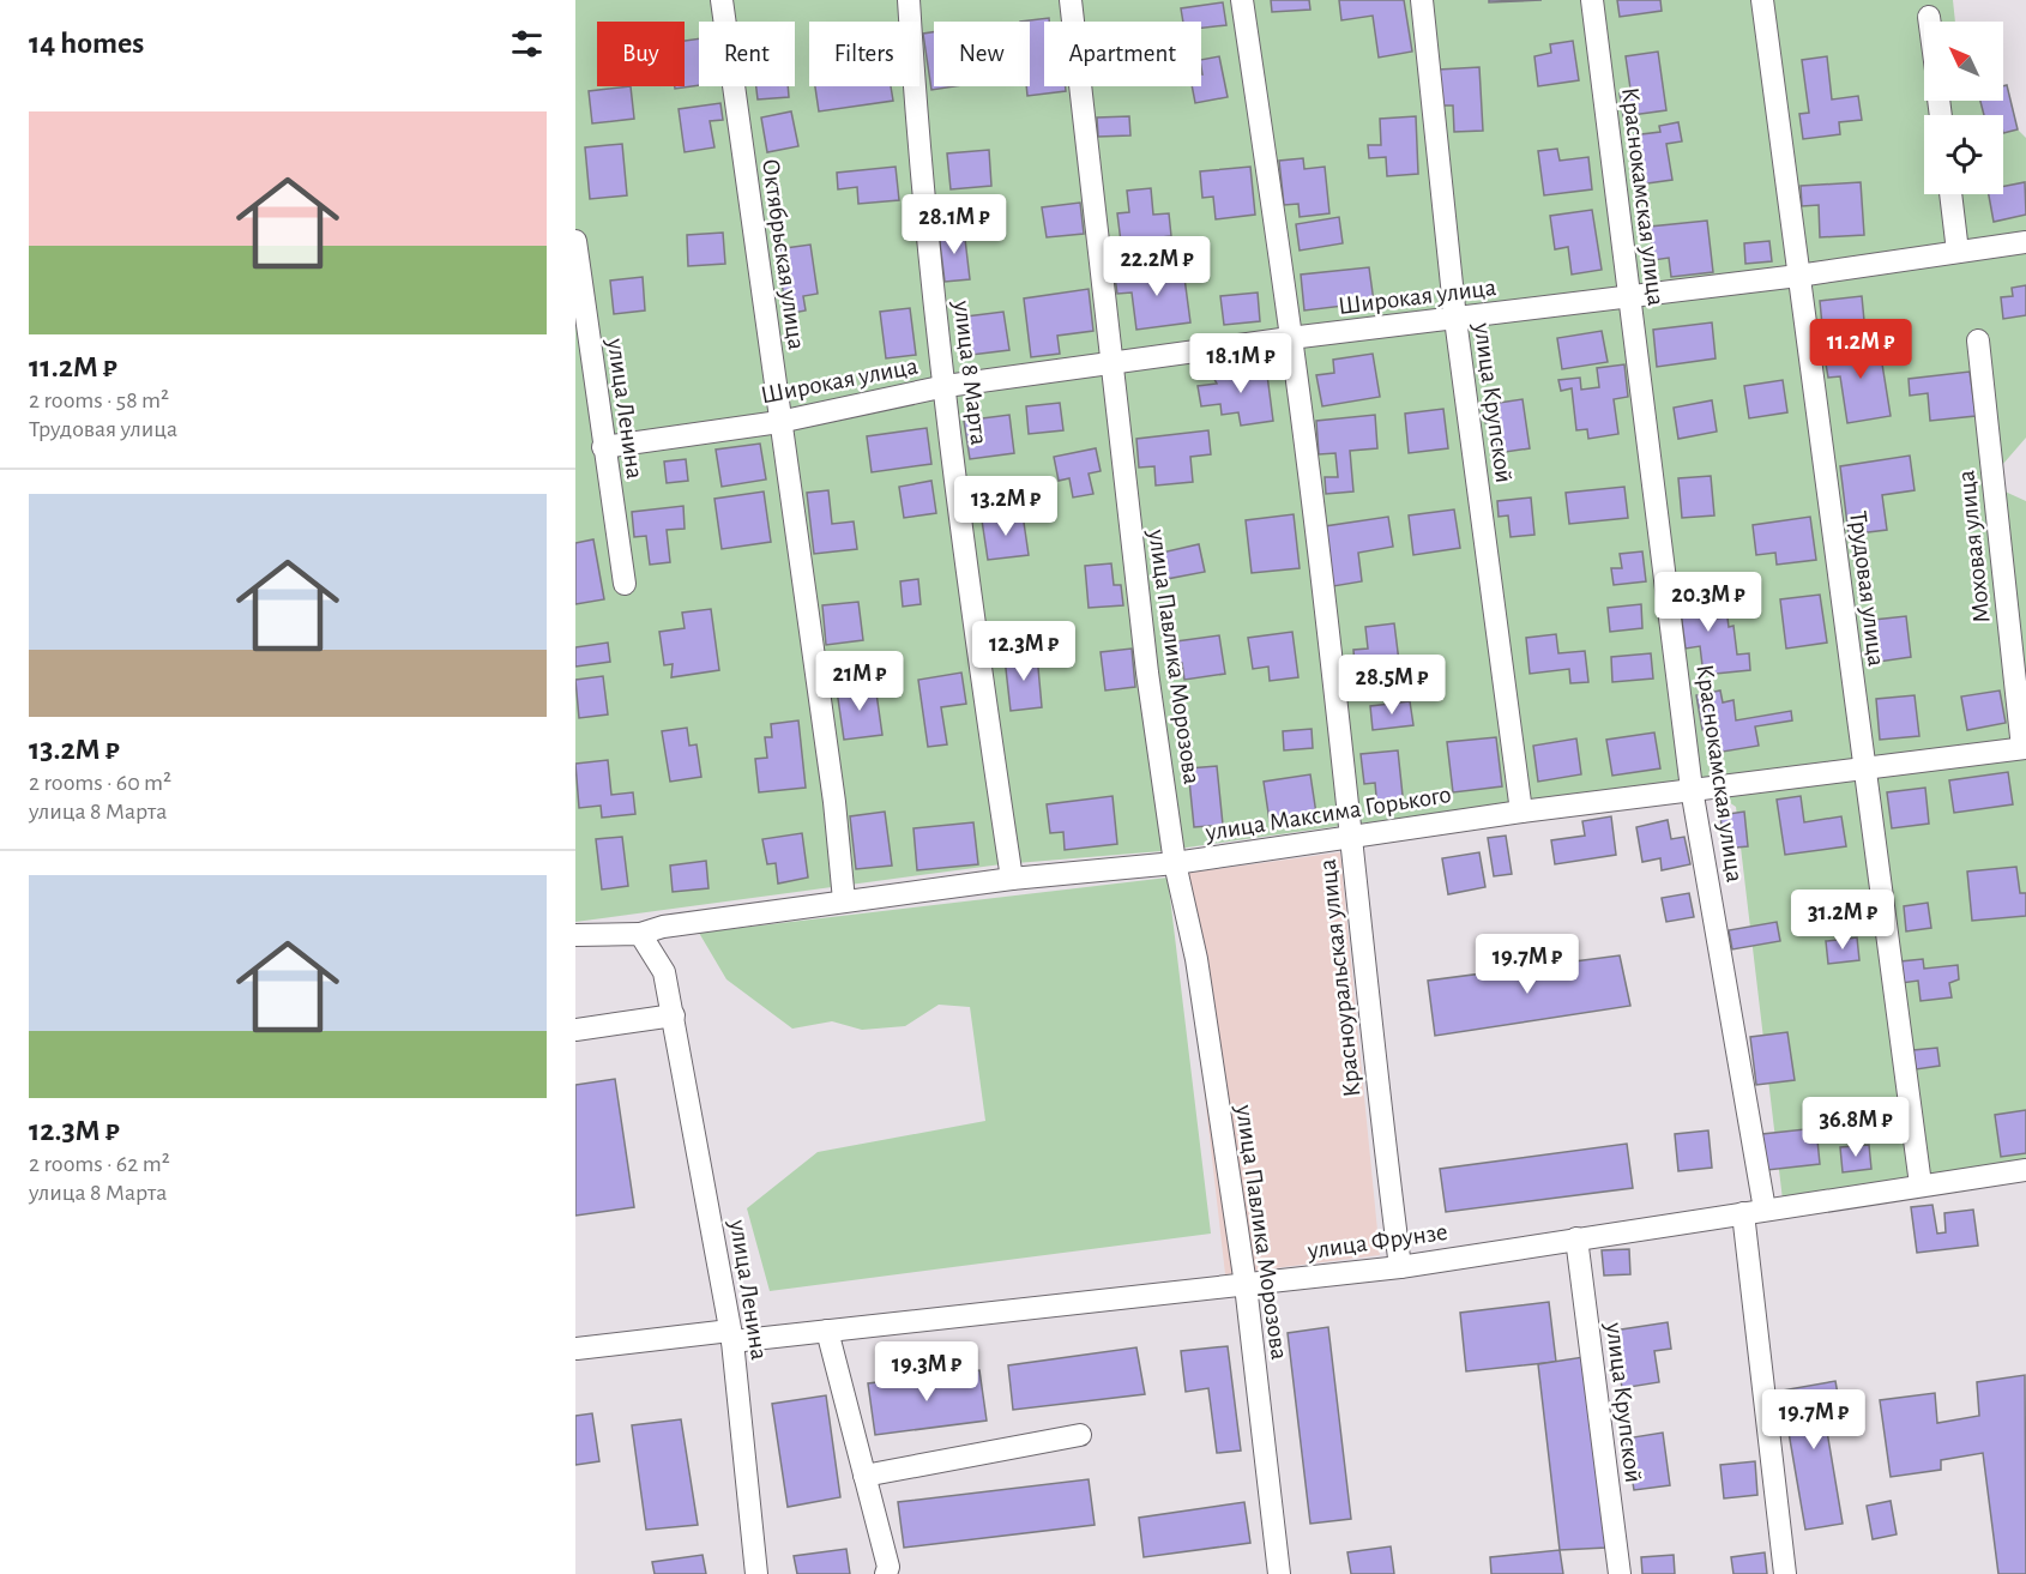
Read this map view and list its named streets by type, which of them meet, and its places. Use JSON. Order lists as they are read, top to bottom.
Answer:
{
  "streets": {
    "street": [
      "Краснокамская улица",
      "Октябрьская улица",
      "Широкая улица",
      "улица 8 Марта",
      "улица Крупской",
      "улица Ленина",
      "Моховая улица",
      "Трудовая улица",
      "улица Павлика Морозова",
      "улица Максима Горького",
      "Красноуральская улица",
      "улица Фрунзе"
    ]
  },
  "crossings": [
    ["Краснокамская улица", "Широкая улица"],
    ["Краснокамская улица", "улица Максима Горького"],
    ["Краснокамская улица", "улица Фрунзе"],
    ["Октябрьская улица", "Широкая улица"],
    ["Октябрьская улица", "улица Максима Горького"],
    ["Широкая улица", "улица 8 Марта"],
    ["Широкая улица", "улица Крупской"],
    ["Широкая улица", "улица Ленина"],
    ["Широкая улица", "Трудовая улица"],
    ["Широкая улица", "улица Павлика Морозова"],
    ["Широкая улица", "Красноуральская улица"],
    ["улица 8 Марта", "улица Максима Горького"],
    ["улица Крупской", "улица Максима Горького"],
    ["улица Крупской", "улица Фрунзе"],
    ["улица Ленина", "улица Фрунзе"],
    ["Моховая улица", "улица Максима Горького"],
    ["Трудовая улица", "улица Максима Горького"],
    ["Трудовая улица", "улица Фрунзе"],
    ["улица Павлика Морозова", "улица Максима Горького"],
    ["улица Павлика Морозова", "улица Фрунзе"],
    ["улица Максима Горького", "Красноуральская улица"],
    ["Красноуральская улица", "улица Фрунзе"]
  ],
  "north": "top left",
  "page": {
    "heading": "14 homes",
    "chip": [
      "Buy",
      "Rent",
      "Filters",
      "New",
      "Apartment"
    ],
    "list": [
      {
        "name": "11.2M ₽",
        "note": "2 rooms · 58 m² · Трудовая улица"
      },
      {
        "name": "13.2M ₽",
        "note": "2 rooms · 60 m² · улица 8 Марта"
      },
      {
        "name": "12.3M ₽",
        "note": "2 rooms · 62 m² · улица 8 Марта"
      }
    ],
    "price": [
      "28.1M ₽",
      "22.2M ₽",
      "11.2M ₽",
      "18.1M ₽",
      "13.2M ₽",
      "20.3M ₽",
      "12.3M ₽",
      "21M ₽",
      "28.5M ₽",
      "31.2M ₽",
      "19.7M ₽",
      "36.8M ₽",
      "19.3M ₽",
      "19.7M ₽"
    ]
  }
}
